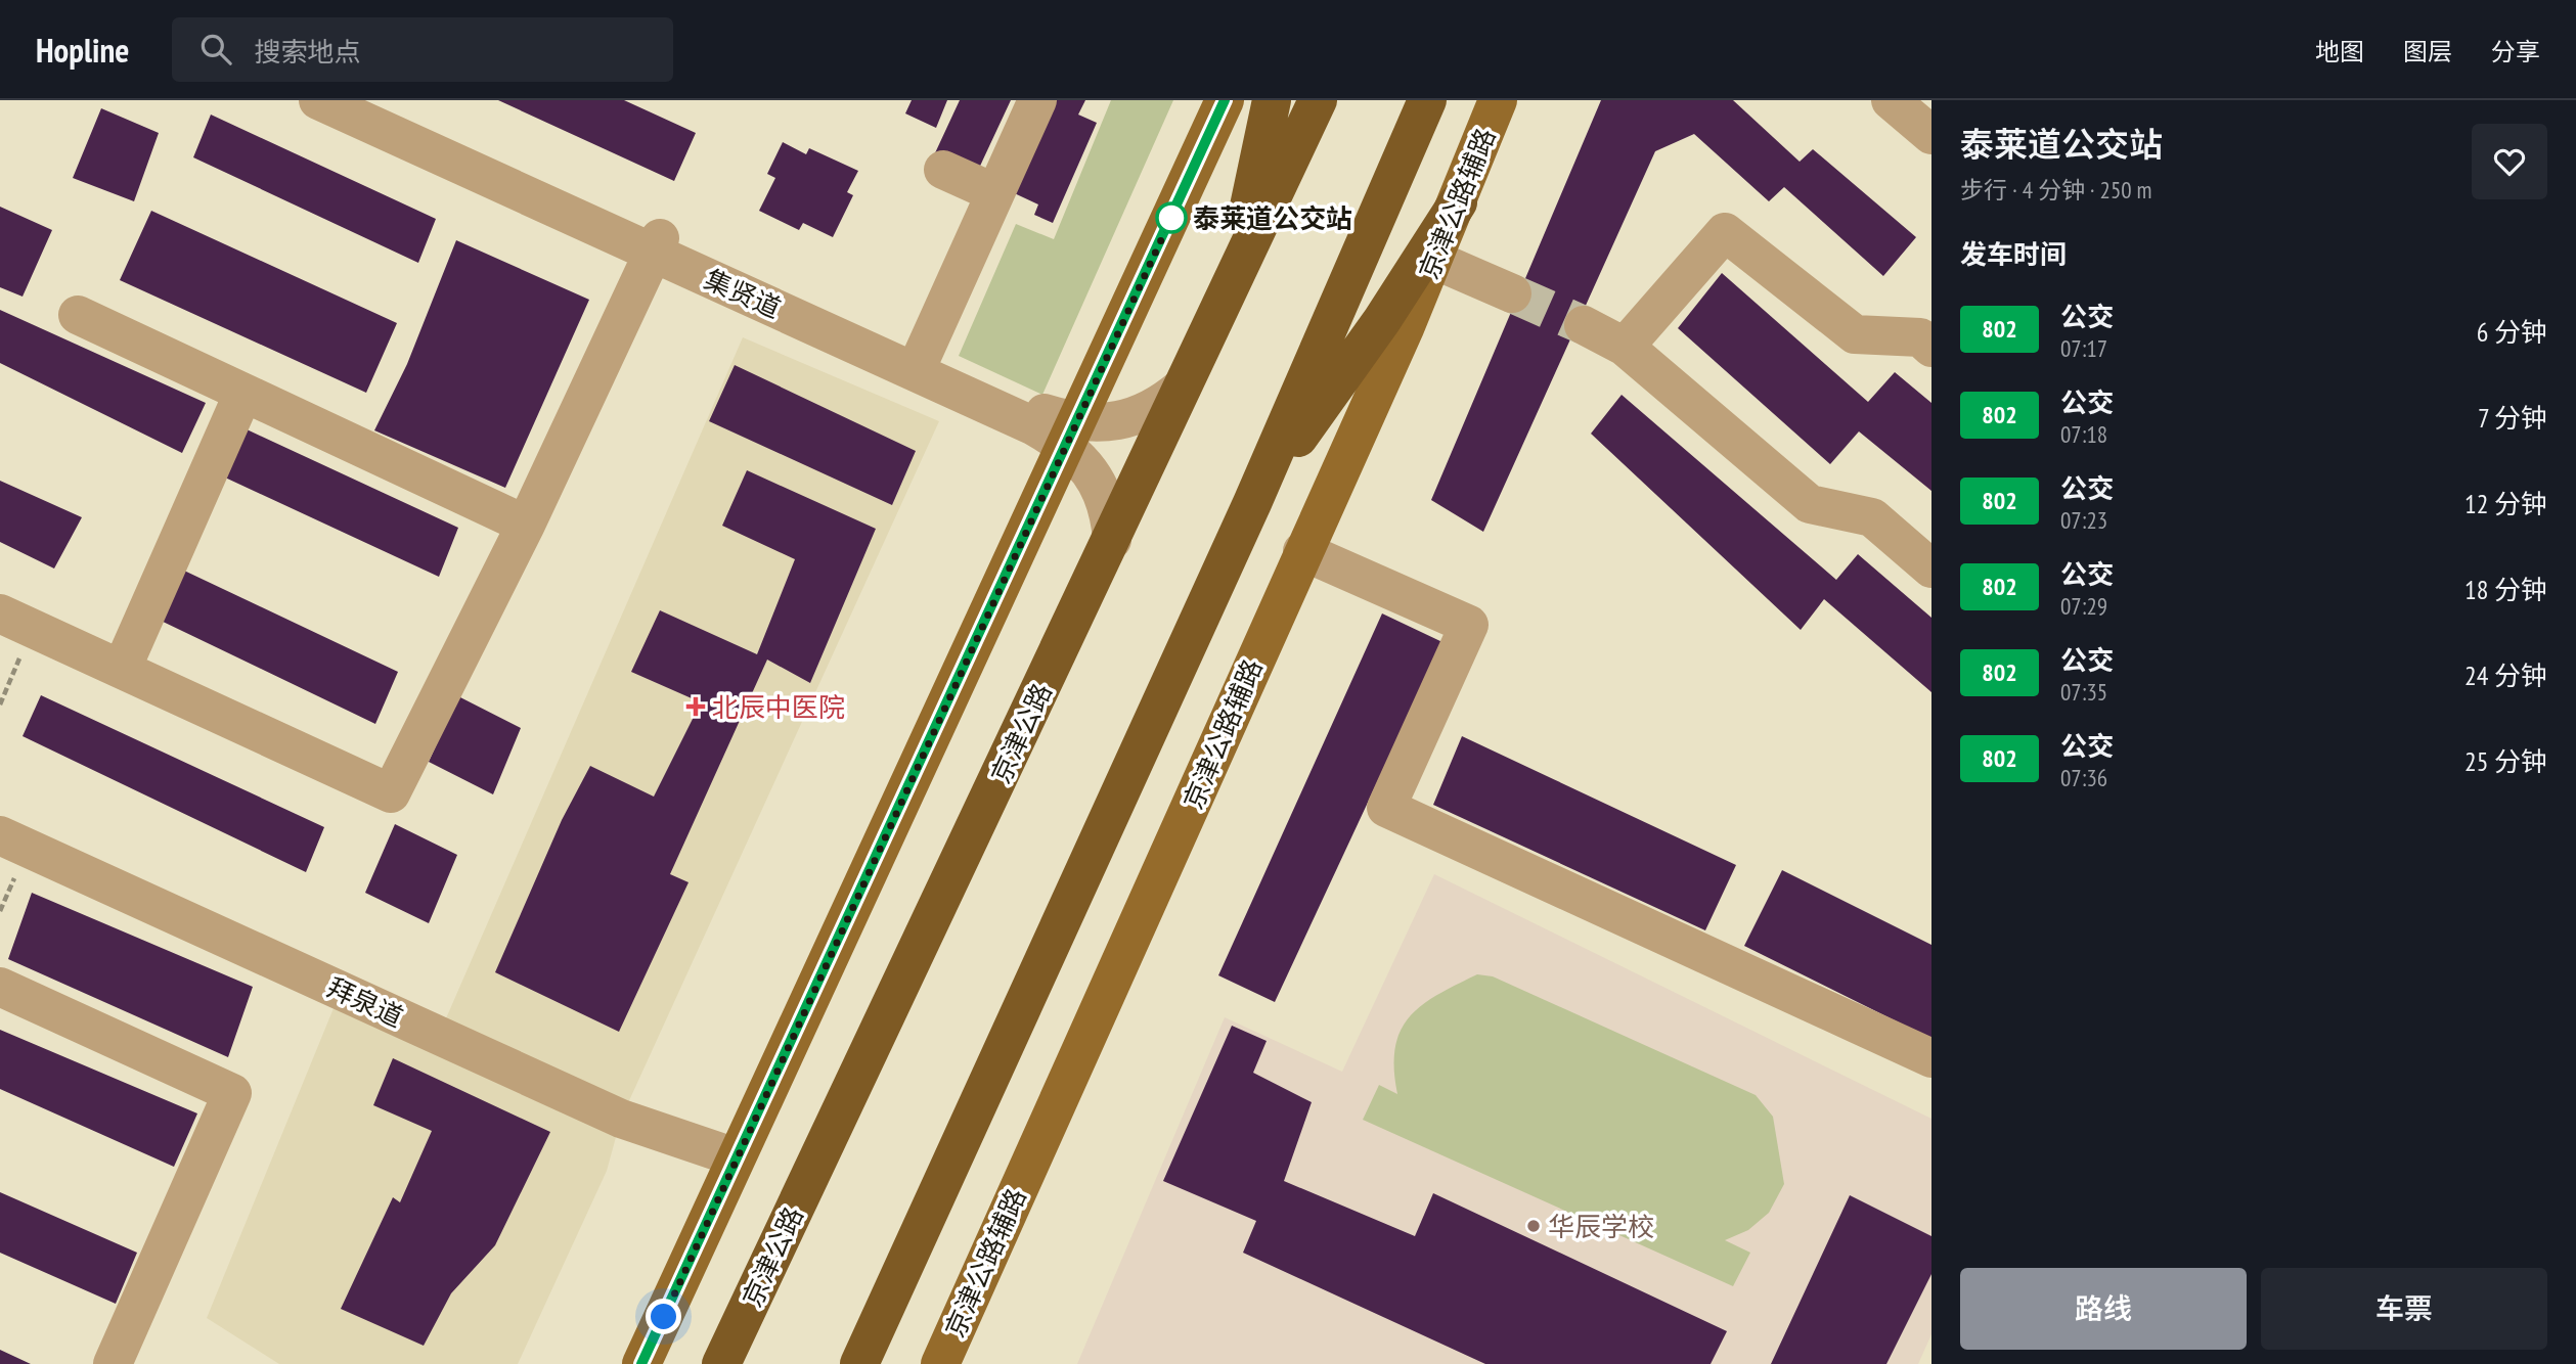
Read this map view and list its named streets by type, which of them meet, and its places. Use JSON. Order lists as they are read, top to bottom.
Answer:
{
  "streets": {
    "highway": ["京津公路"],
    "main road": ["京津公路辅路"],
    "street": ["集贤道", "拜泉道"]
  },
  "crossings": [
    ["集贤道", "京津公路"]
  ],
  "places": {
    "other": ["泰莱道公交站", "华辰学校"],
    "health": ["北辰中医院"]
  },
  "lines": ["bus line 802"],
  "page": {
    "header": "Hopline",
    "search": "搜索地点",
    "nav": ["地图", "图层", "分享"],
    "heading": [
      ["泰莱道公交站", "步行 · 4 分钟 · 250 m"],
      "发车时间"
    ],
    "list": [
      {
        "mark": "802",
        "name": "公交",
        "note": "07:17",
        "value": "6 分钟"
      },
      {
        "mark": "802",
        "name": "公交",
        "note": "07:18",
        "value": "7 分钟"
      },
      {
        "mark": "802",
        "name": "公交",
        "note": "07:23",
        "value": "12 分钟"
      },
      {
        "mark": "802",
        "name": "公交",
        "note": "07:29",
        "value": "18 分钟"
      },
      {
        "mark": "802",
        "name": "公交",
        "note": "07:35",
        "value": "24 分钟"
      },
      {
        "mark": "802",
        "name": "公交",
        "note": "07:36",
        "value": "25 分钟"
      }
    ],
    "buttons": ["路线", "车票"]
  }
}
